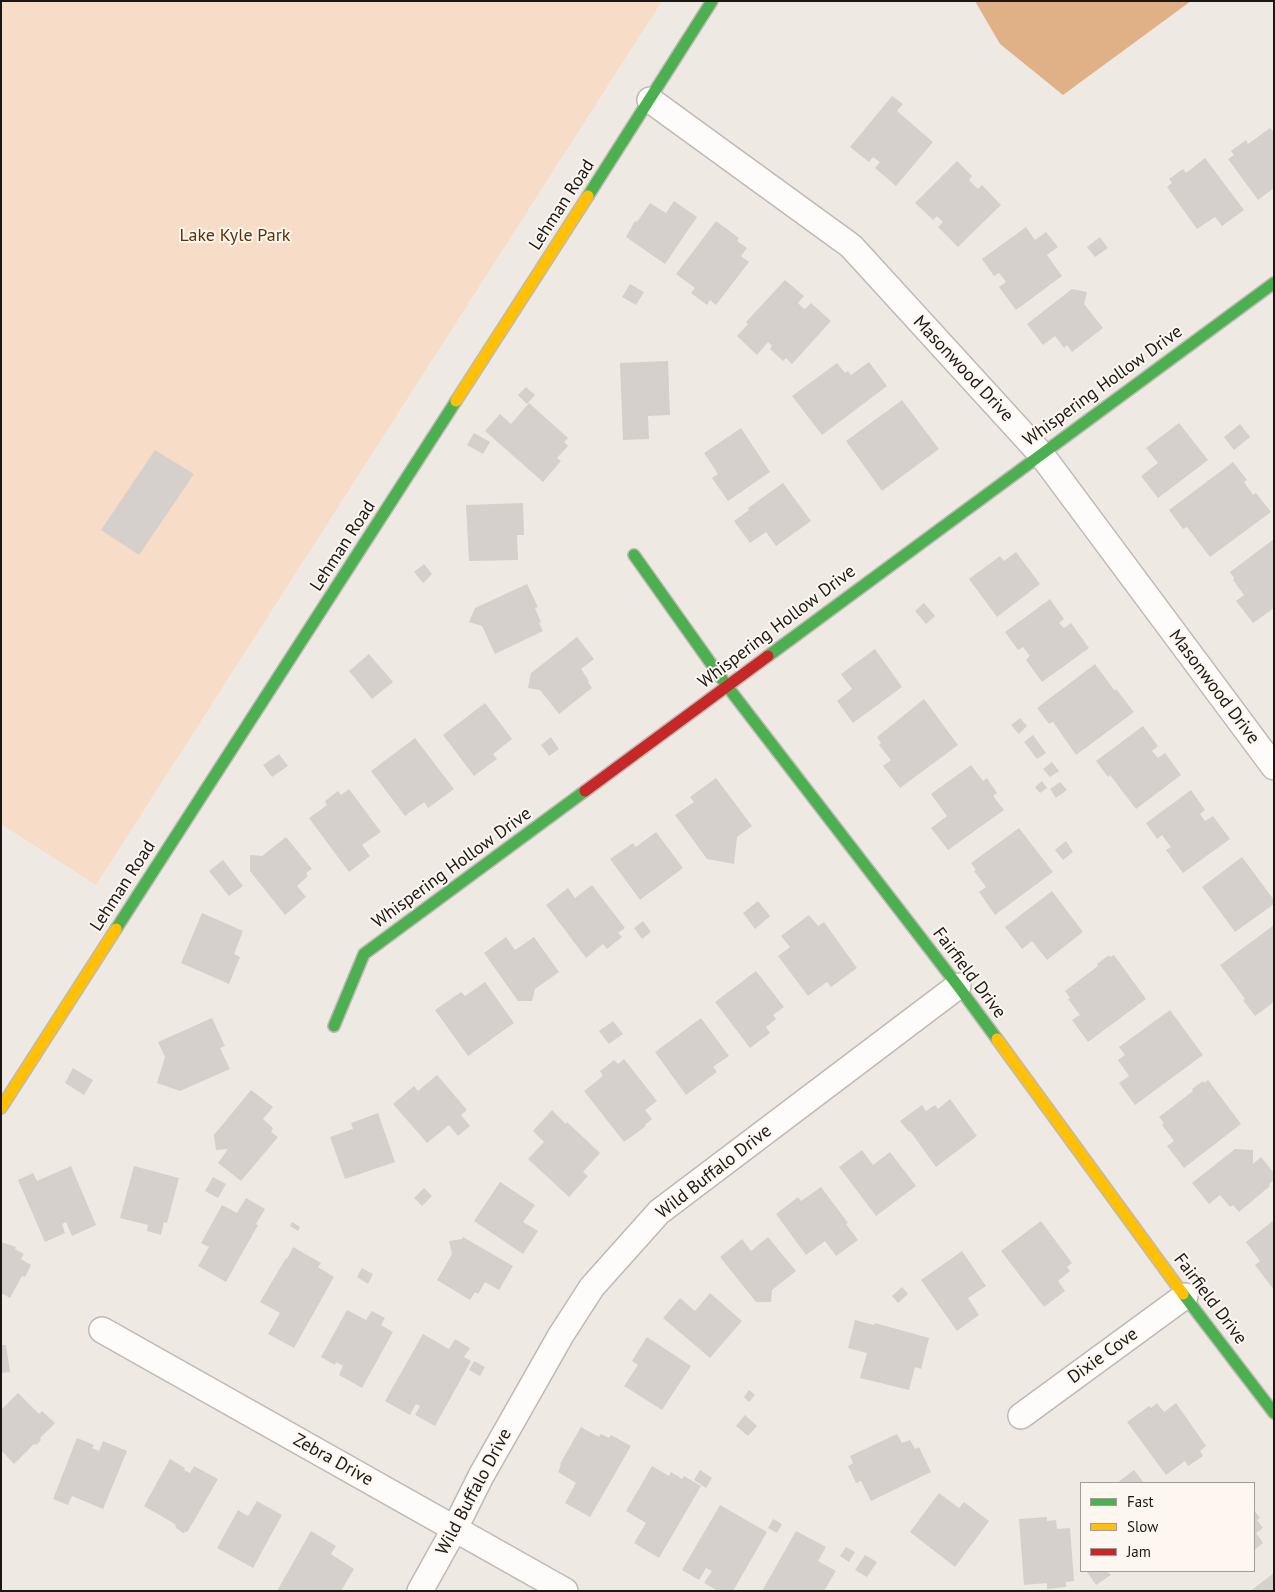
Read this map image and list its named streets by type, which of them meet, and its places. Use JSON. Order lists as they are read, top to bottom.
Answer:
{
  "streets": {
    "street": [
      "Lehman Road",
      "Masonwood Drive",
      "Whispering Hollow Drive",
      "Fairfield Drive",
      "Wild Buffalo Drive",
      "Dixie Cove",
      "Zebra Drive"
    ]
  },
  "crossings": [
    ["Lehman Road", "Masonwood Drive"],
    ["Masonwood Drive", "Whispering Hollow Drive"],
    ["Whispering Hollow Drive", "Fairfield Drive"],
    ["Fairfield Drive", "Wild Buffalo Drive"],
    ["Fairfield Drive", "Dixie Cove"],
    ["Wild Buffalo Drive", "Zebra Drive"]
  ],
  "parks": ["Lake Kyle Park"],
  "legend": ["Fast", "Slow", "Jam"]
}
